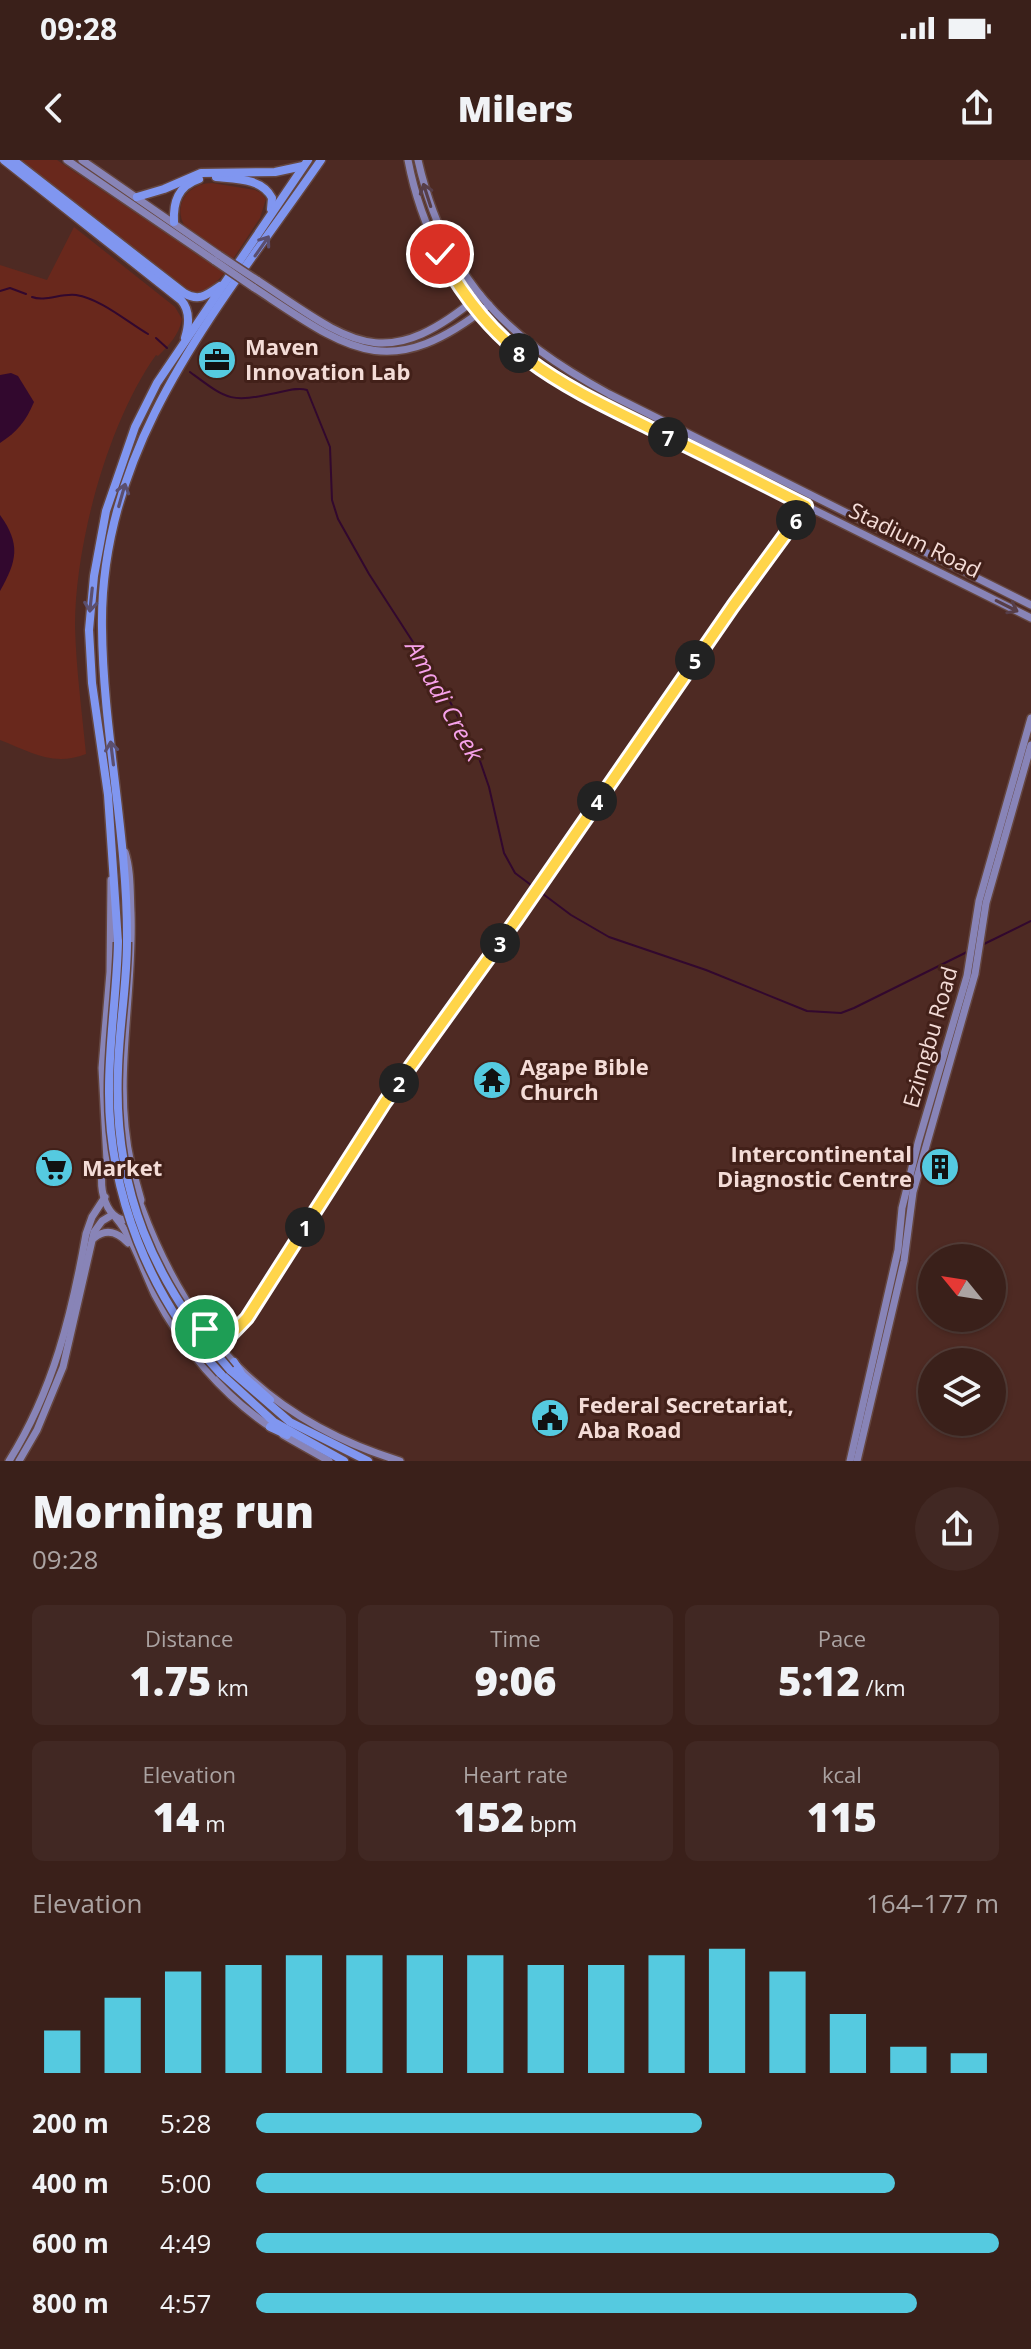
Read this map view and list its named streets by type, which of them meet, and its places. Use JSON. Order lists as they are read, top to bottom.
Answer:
{
  "streets": {
    "main road": ["Stadium Road", "Ezimgbu Road"]
  },
  "water": ["Amadi Creek"],
  "places": {
    "office": ["Maven Innovation Lab"],
    "temple": ["Agape Bible Church"],
    "building": ["Intercontinental Diagnostic Centre"],
    "supermarket": ["Market"],
    "public building": ["Federal Secretariat, Aba Road"]
  },
  "north": "top left",
  "page": {
    "status": "09:28",
    "header": "Milers",
    "pins": [
      "8",
      "7",
      "6",
      "5",
      "4",
      "3",
      "2",
      "1"
    ],
    "heading": ["Morning run", "09:28"],
    "stats": [
      ["Distance", "1.75 km"],
      ["Time", "9:06"],
      ["Pace", "5:12 /km"],
      ["Elevation", "14 m"],
      ["Heart rate", "152 bpm"],
      ["kcal", "115"]
    ],
    "chart": ["Elevation", "164–177 m"],
    "list": [
      {
        "name": "200 m",
        "note": "5:28"
      },
      {
        "name": "400 m",
        "note": "5:00"
      },
      {
        "name": "600 m",
        "note": "4:49"
      },
      {
        "name": "800 m",
        "note": "4:57"
      }
    ]
  }
}
